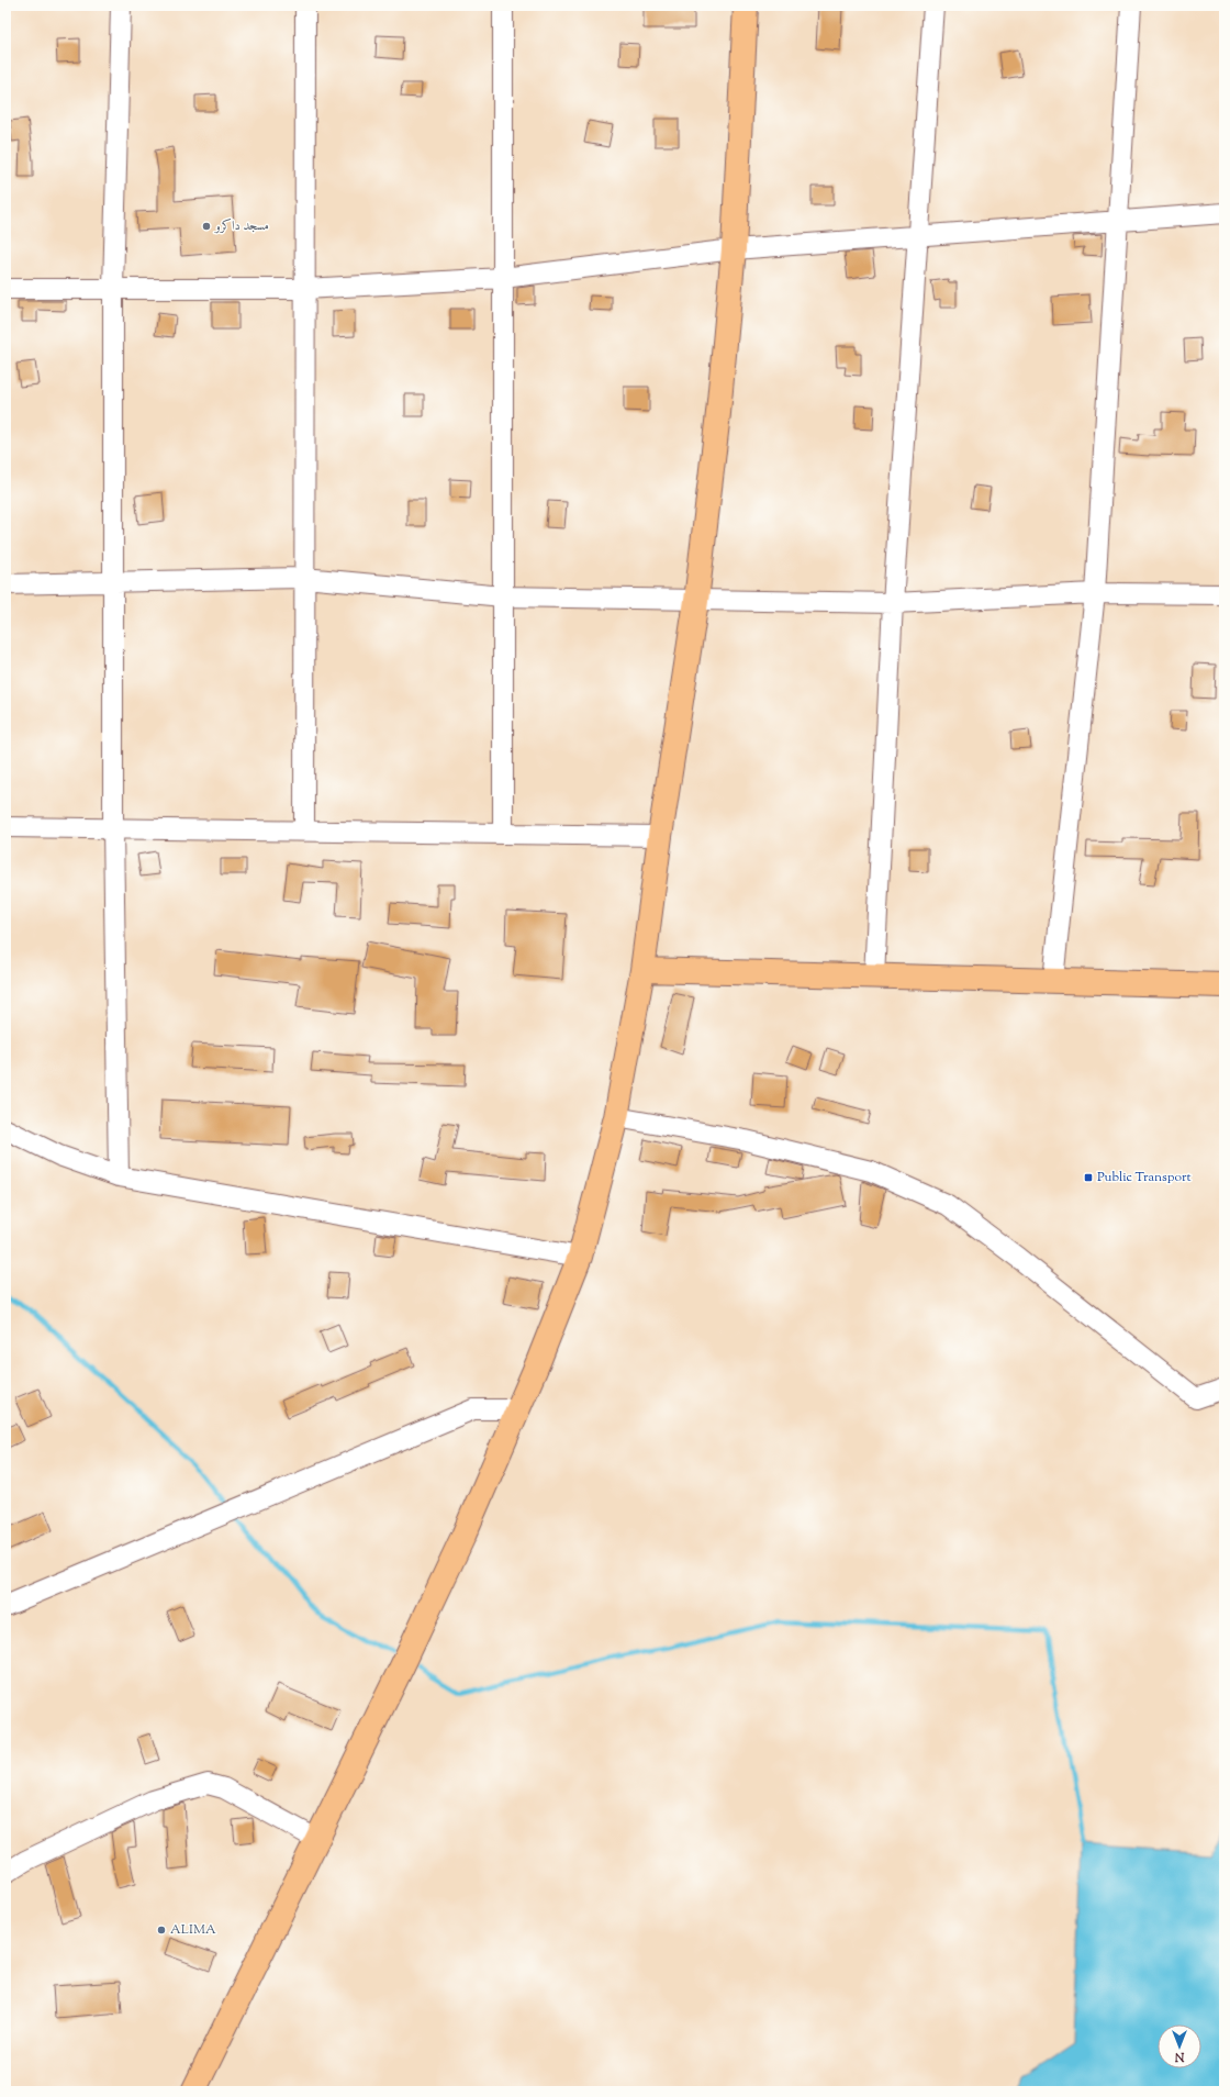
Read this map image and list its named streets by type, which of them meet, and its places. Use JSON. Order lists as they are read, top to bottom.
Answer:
{
  "places": {
    "other": ["مسجد داكرو", "ALIMA"],
    "transit": ["Public Transport"]
  },
  "north": "bottom"
}
